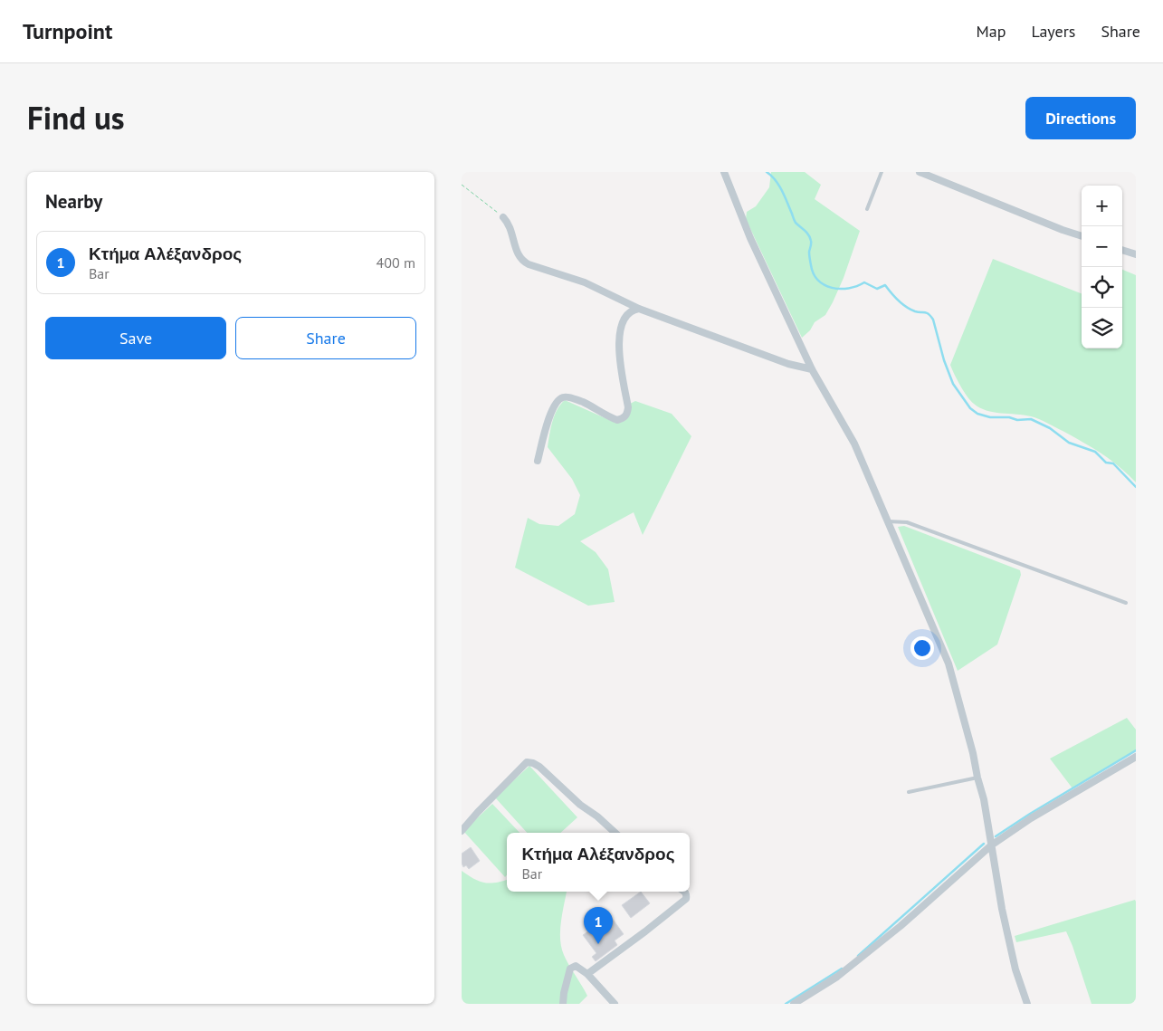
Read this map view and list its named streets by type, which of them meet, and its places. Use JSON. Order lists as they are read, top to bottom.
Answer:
{
  "page": {
    "header": "Turnpoint",
    "nav": ["Map", "Layers", "Share"],
    "title": "Find us",
    "buttons": [
      "Directions",
      ["Save", "Share"]
    ],
    "heading": "Nearby",
    "map_buttons": ["+", "−"],
    "list": [
      {
        "mark": "1",
        "name": "Κτήμα Αλέξανδρος",
        "note": "Bar",
        "value": "400 m"
      }
    ],
    "popup": ["Κτήμα Αλέξανδρος", "Bar"],
    "pins": "1"
  }
}
